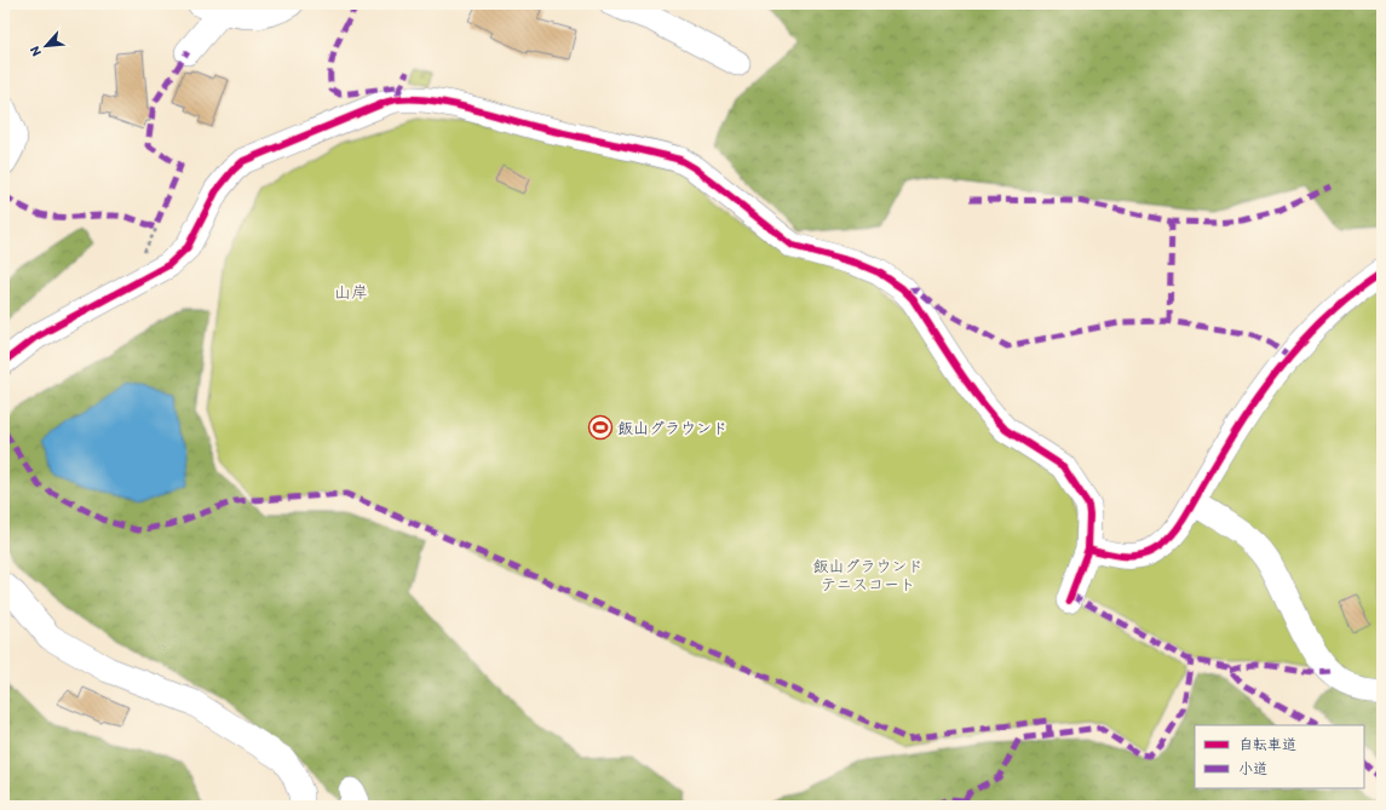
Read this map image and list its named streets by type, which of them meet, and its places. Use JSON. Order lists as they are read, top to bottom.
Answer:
{
  "districts": ["山岸"],
  "parks": ["飯山グラウンド テニスコート"],
  "places": {
    "sports": ["飯山グラウンド"]
  },
  "legend": ["自転車道", "小道"],
  "north": "bottom left"
}
